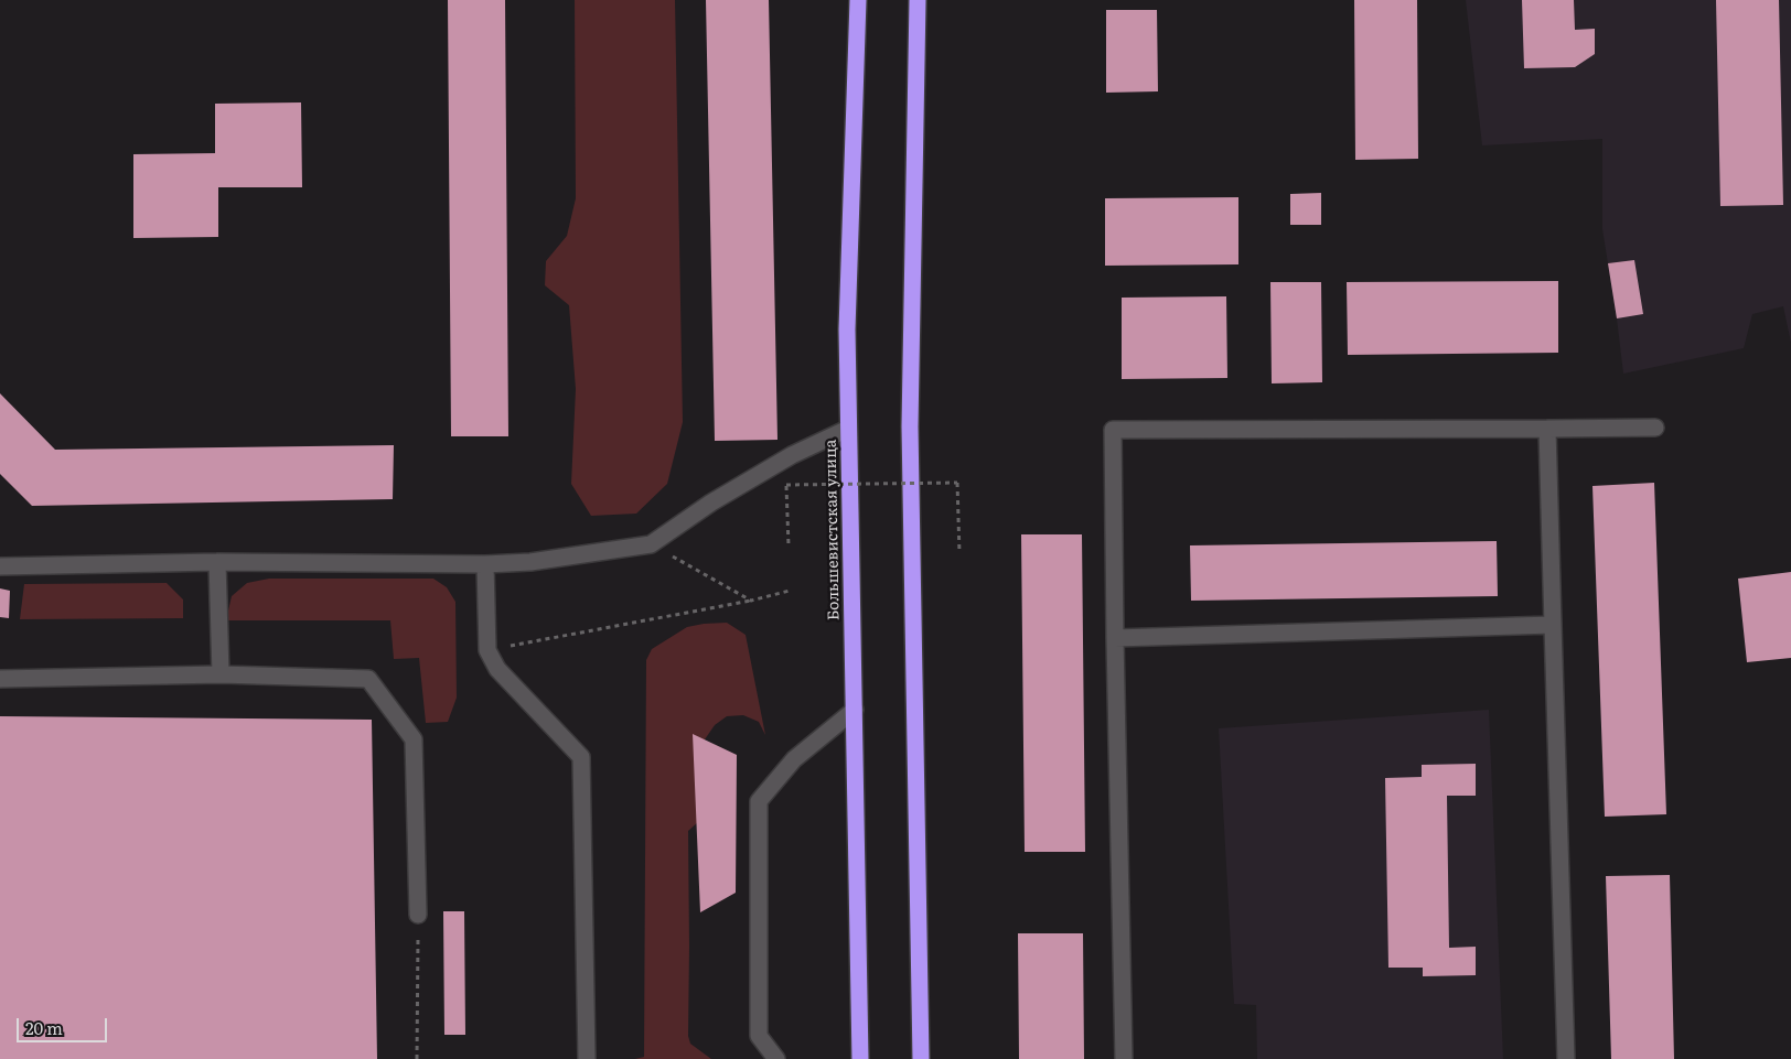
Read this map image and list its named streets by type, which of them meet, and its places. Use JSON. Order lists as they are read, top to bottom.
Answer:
{
  "streets": {
    "highway": ["Большевистская улица"]
  },
  "scale_bar": "20 m"
}
